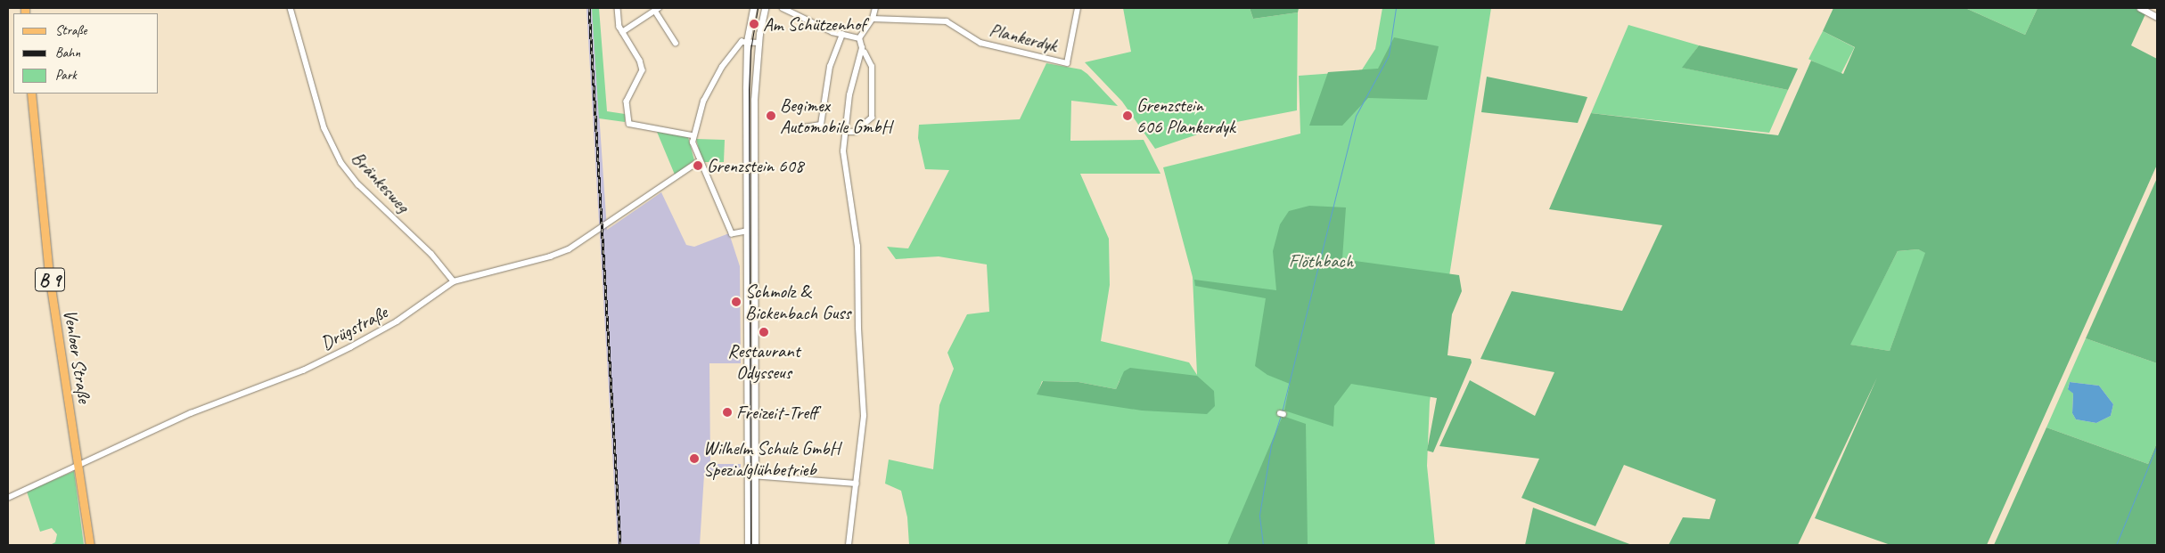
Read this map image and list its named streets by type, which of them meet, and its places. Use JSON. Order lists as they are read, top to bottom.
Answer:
{
  "streets": {
    "main road": ["B 9", "Venloer Straße"],
    "street": ["Plankerdyk", "Bränkesweg", "Drügstraße"]
  },
  "crossings": [
    ["Bränkesweg", "Drügstraße"],
    ["Drügstraße", "Venloer Straße"]
  ],
  "parks": ["Flöthbach"],
  "places": [
    "Am Schützenhof",
    "Begimex Automobile GmbH",
    "Grenzstein 606 Plankerdyk",
    "Grenzstein 608",
    "Schmolz & Bickenbach Guss",
    "Restaurant Odysseus",
    "Freizeit-Treff",
    "Wilhelm Schulz GmbH Spezialglühbetrieb"
  ],
  "legend": ["Straße", "Bahn", "Park"]
}
